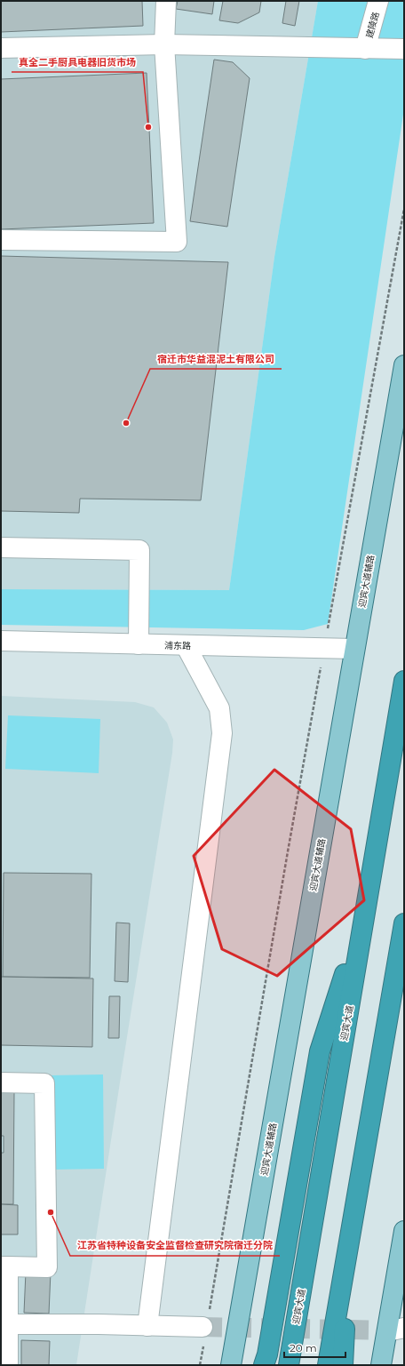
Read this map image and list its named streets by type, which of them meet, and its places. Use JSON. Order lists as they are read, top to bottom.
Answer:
{
  "streets": {
    "highway": ["迎宾大道"],
    "main road": ["迎宾大道辅路"],
    "street": ["建陵路", "浦东路"]
  },
  "crossings": [
    ["迎宾大道辅路", "浦东路"]
  ],
  "places": ["真全二手厨具电器旧货市场", "宿迁市华益混泥土有限公司", "江苏省特种设备安全监督检查研究院宿迁分院"],
  "scale_bar": "20 m"
}
